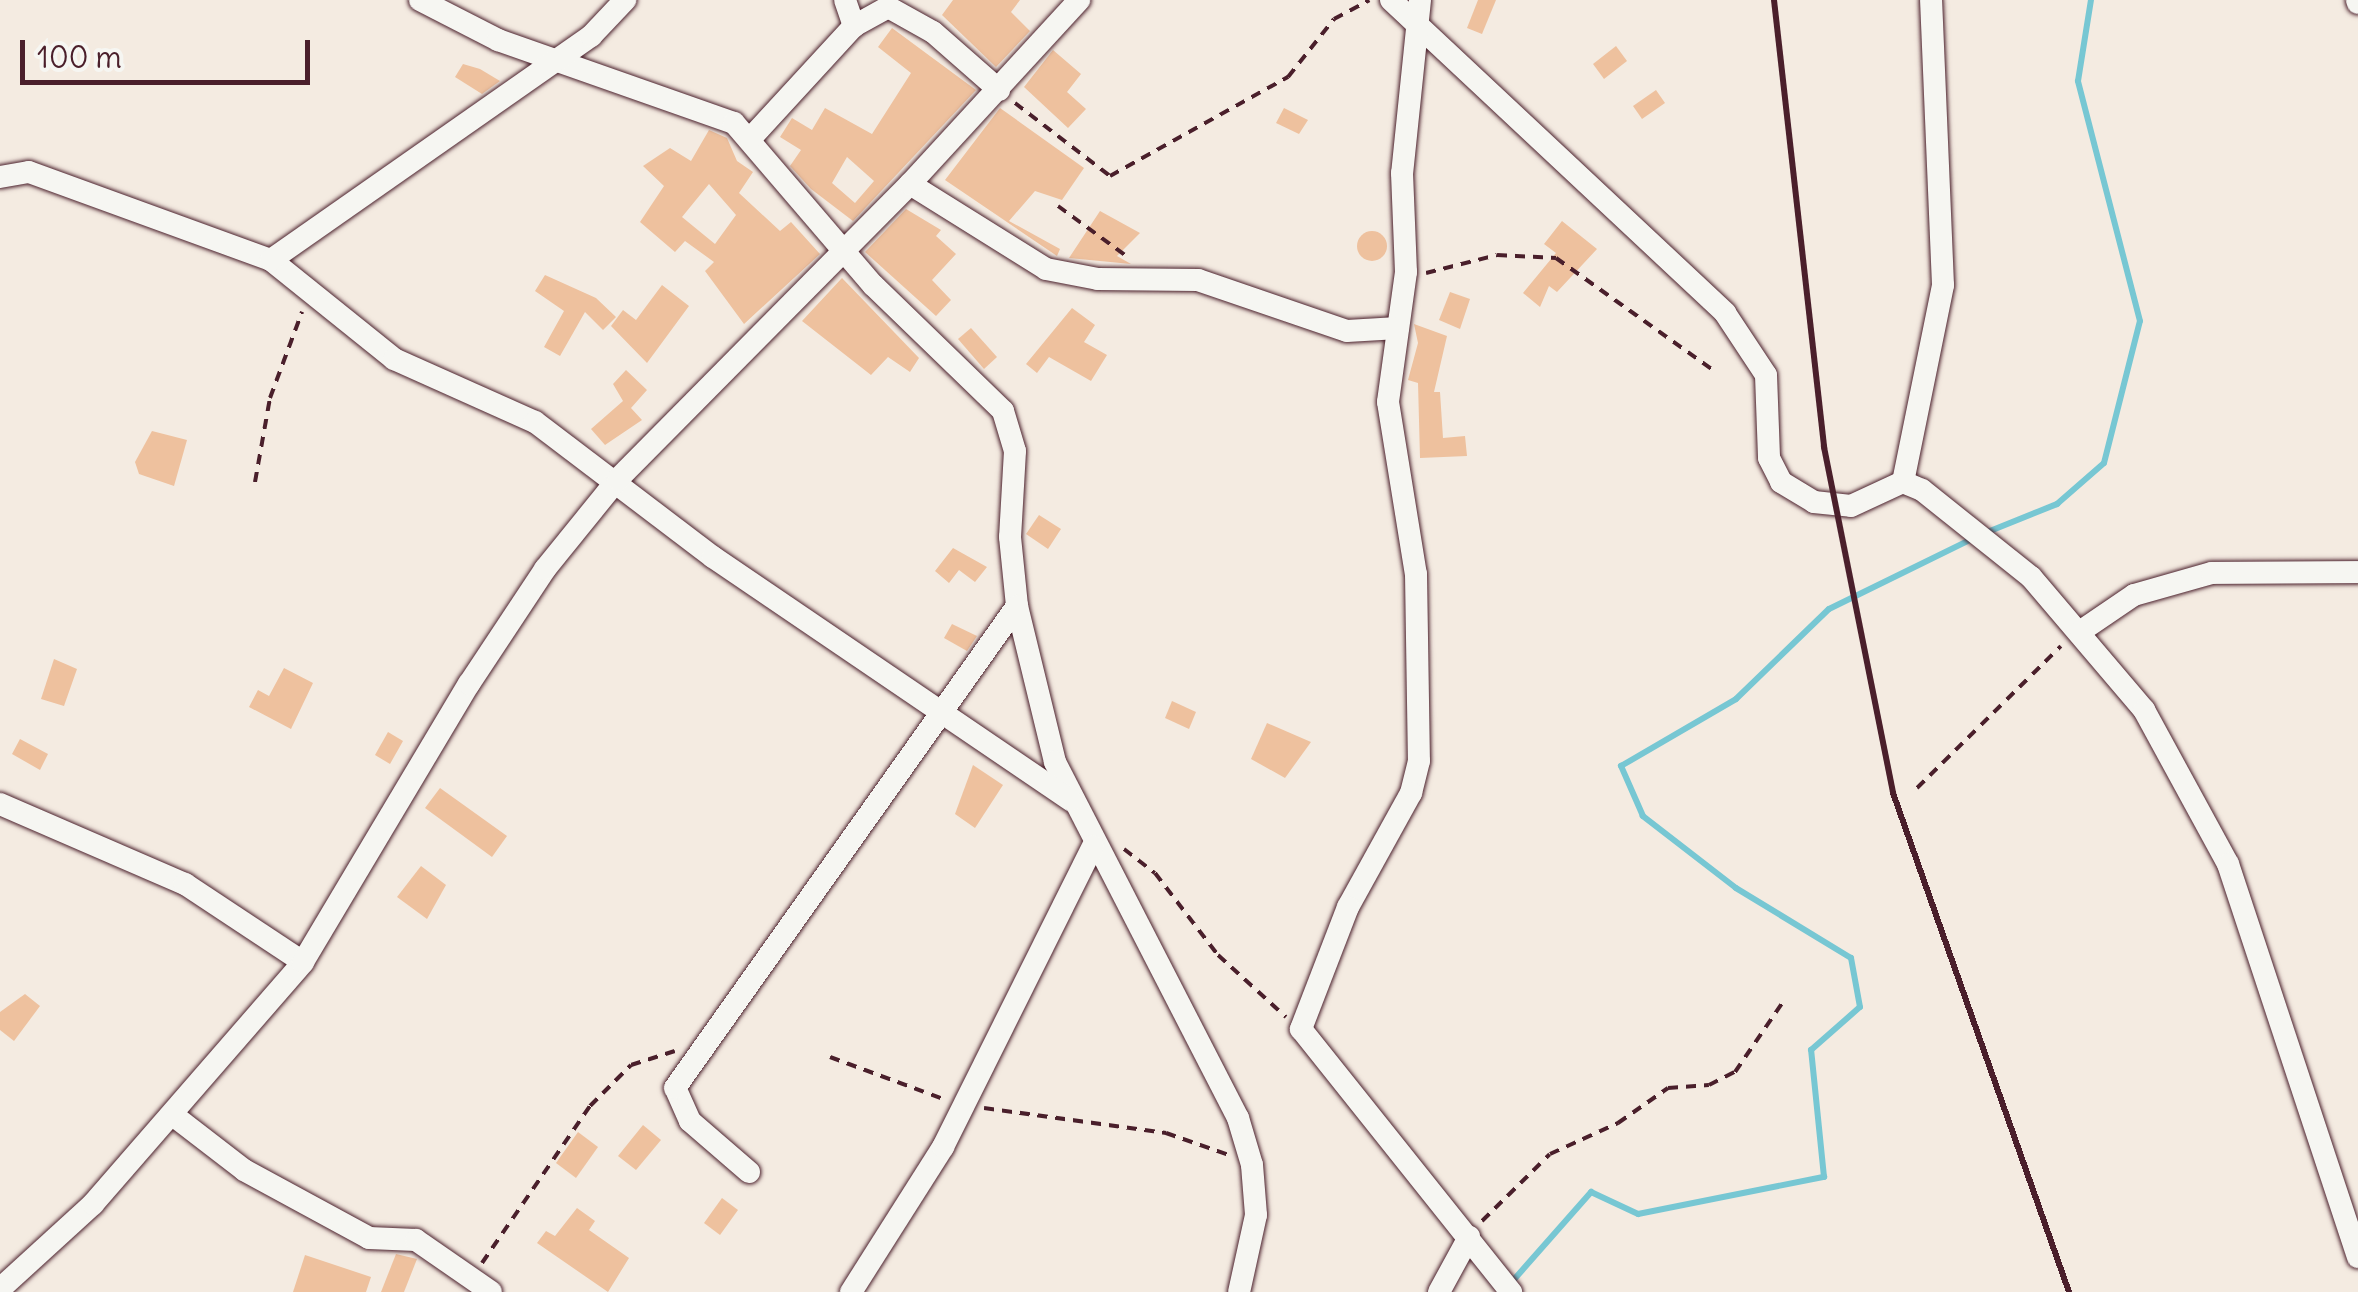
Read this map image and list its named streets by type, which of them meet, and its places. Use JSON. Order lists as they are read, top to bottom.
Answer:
{
  "scale_bar": "100 m"
}
